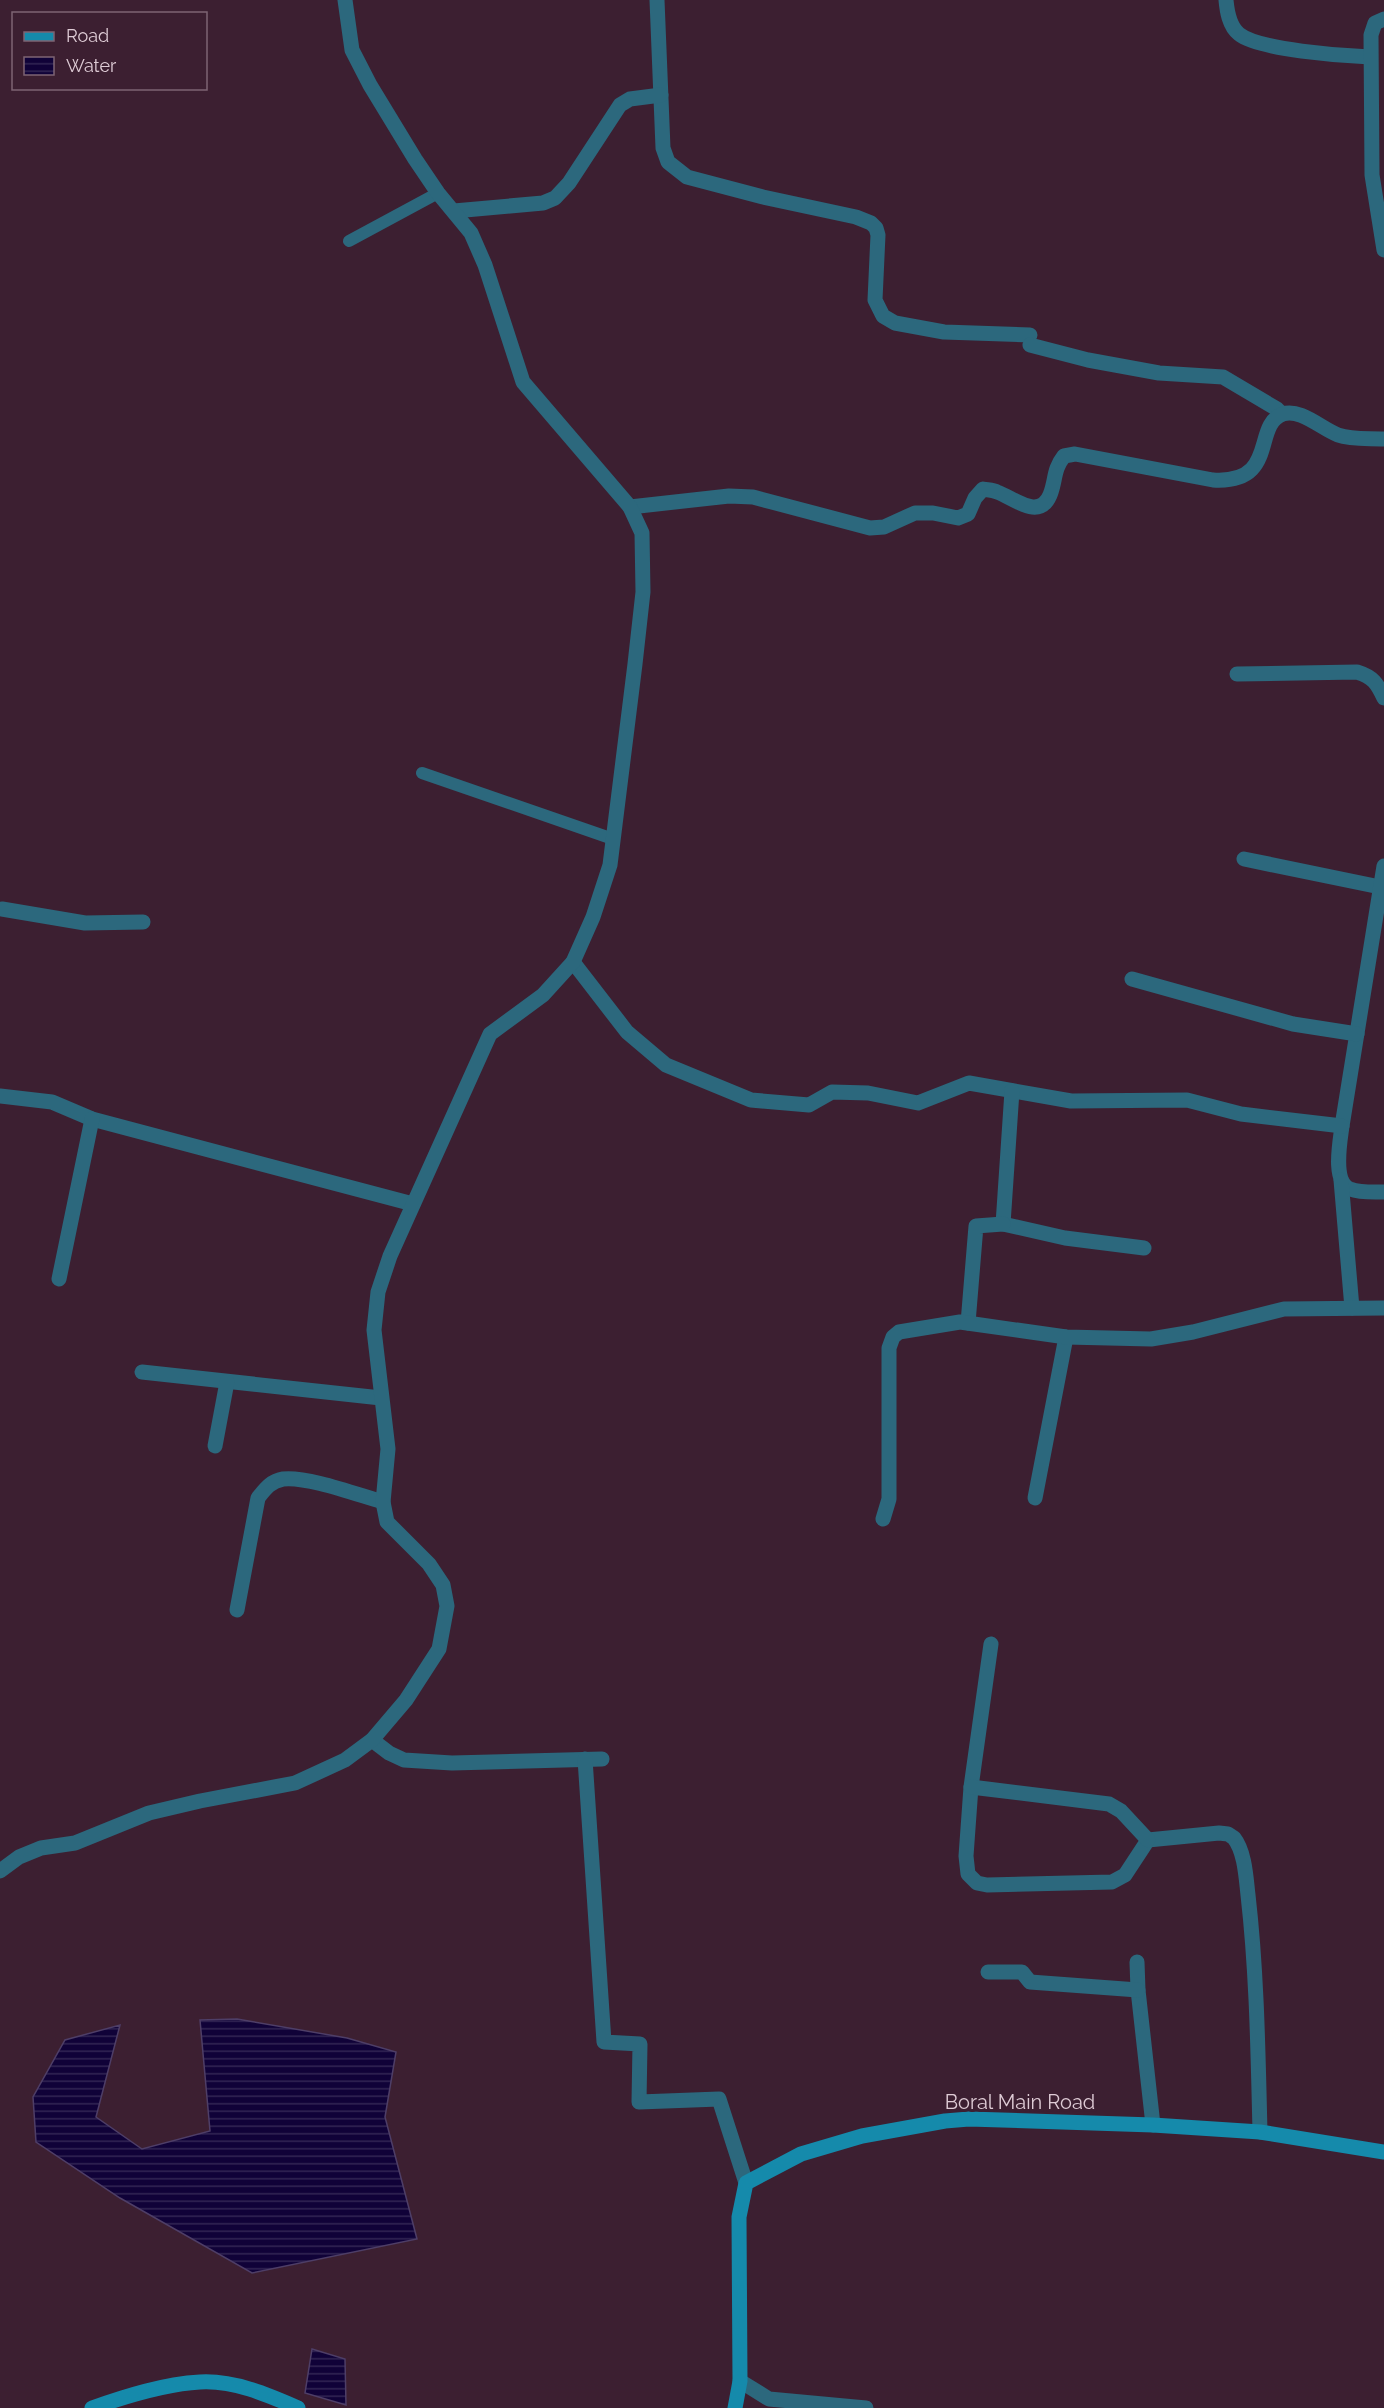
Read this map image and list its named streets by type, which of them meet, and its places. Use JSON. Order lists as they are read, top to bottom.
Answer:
{
  "streets": {
    "main road": ["Boral Main Road"]
  },
  "legend": ["Road", "Water"]
}
